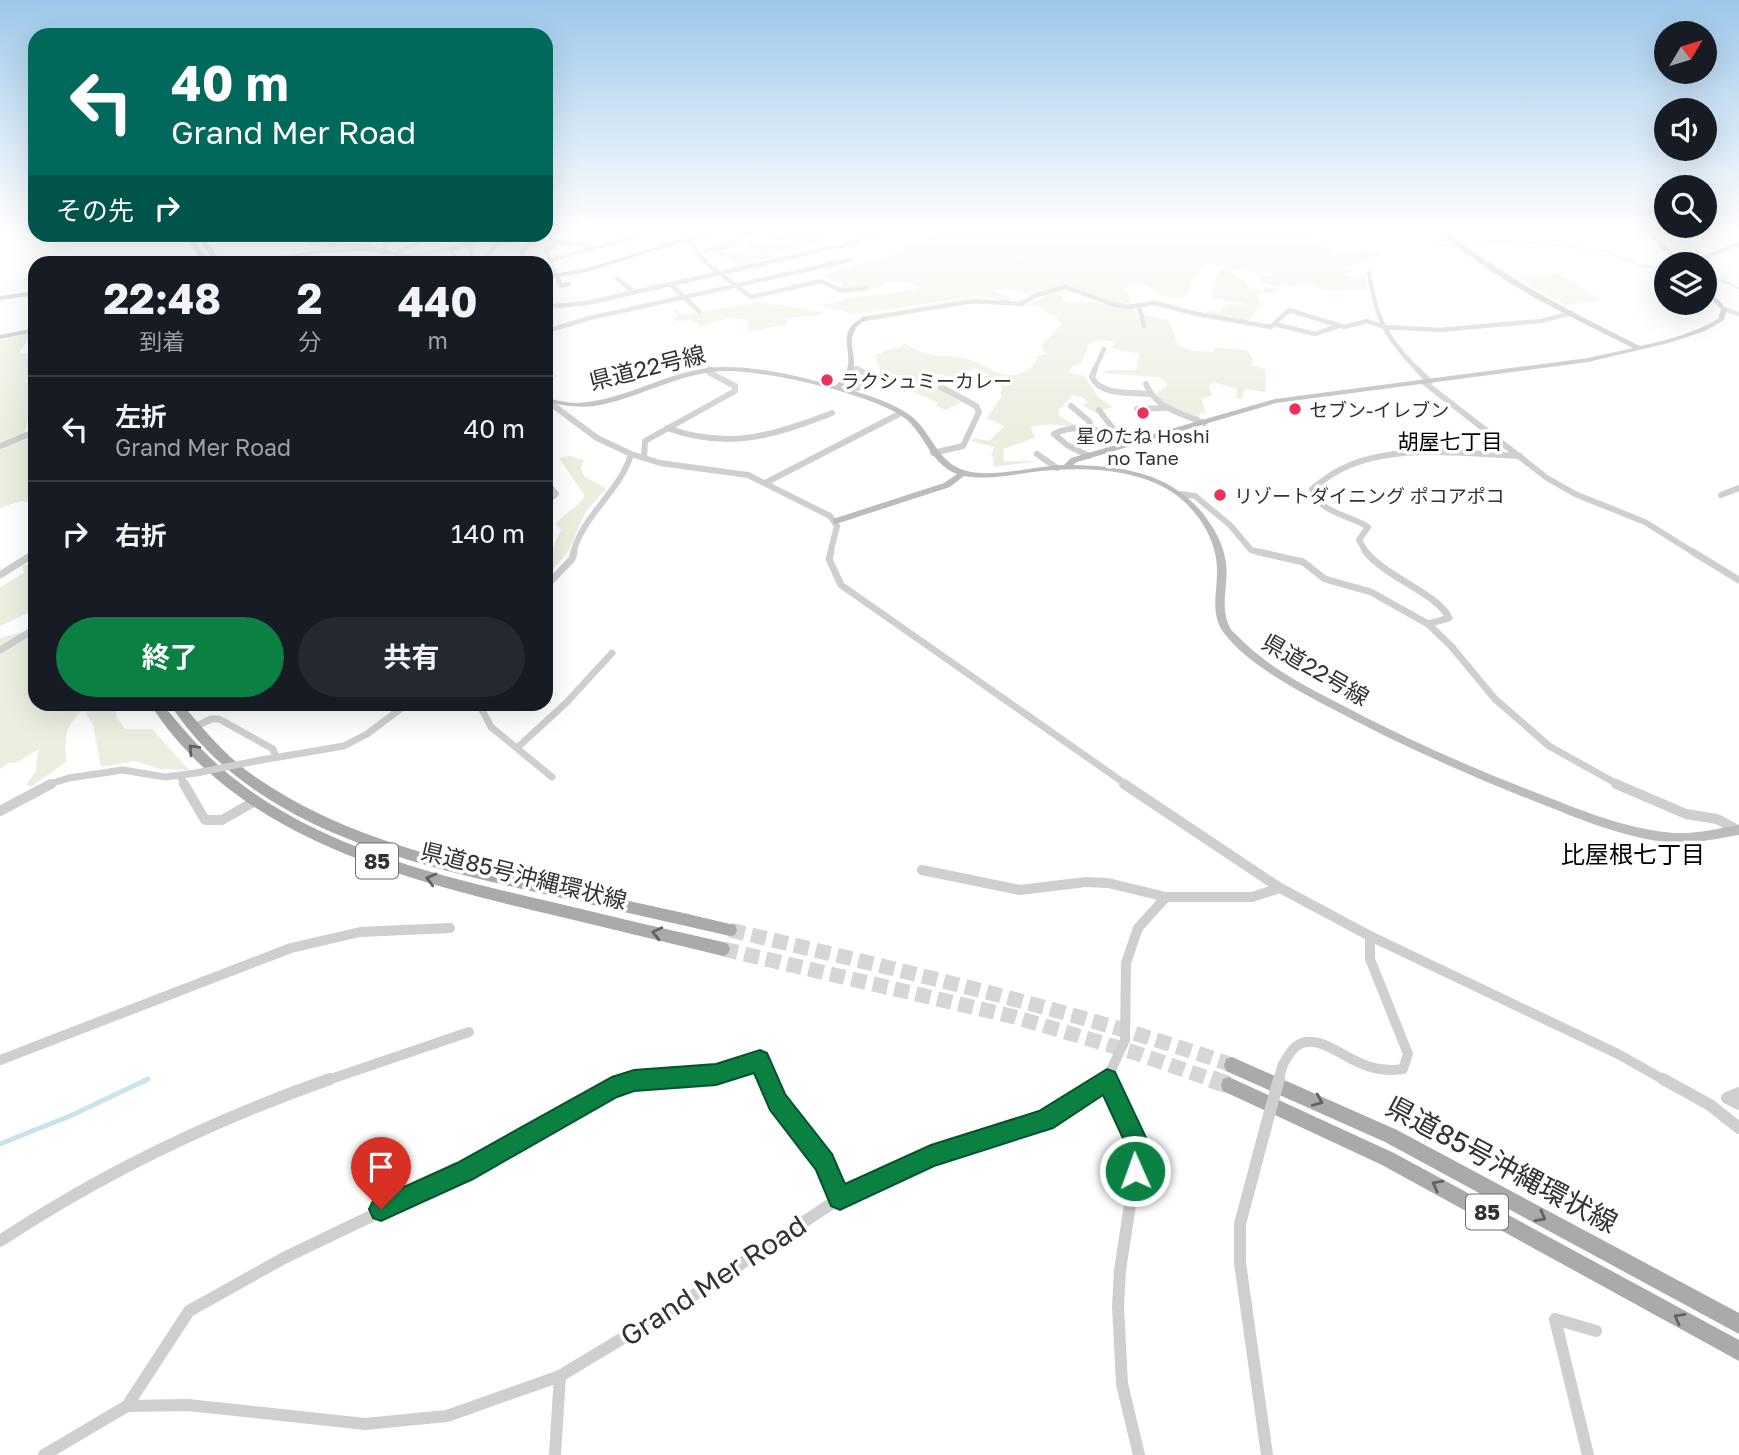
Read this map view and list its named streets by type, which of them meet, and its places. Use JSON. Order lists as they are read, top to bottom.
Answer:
{
  "streets": {
    "main road": ["85", "県道85号沖縄環状線"],
    "street": ["県道22号線", "Grand Mer Road"]
  },
  "districts": ["胡屋七丁目", "比屋根七丁目"],
  "places": [
    "ラクシュミーカレー",
    "セブン-イレブン",
    "星のたね Hoshi no Tane",
    "リゾートダイニング ポコアポコ"
  ],
  "north": "top right",
  "page": {
    "turn": ["40 m", "Grand Mer Road"],
    "then": "その先",
    "eta": [
      "22:48",
      "到着",
      "2",
      "分",
      "440",
      "m"
    ],
    "list": [
      {
        "name": "左折",
        "note": "Grand Mer Road",
        "value": "40 m"
      },
      {
        "name": "右折",
        "value": "140 m"
      }
    ],
    "buttons": ["終了", "共有"]
  }
}
